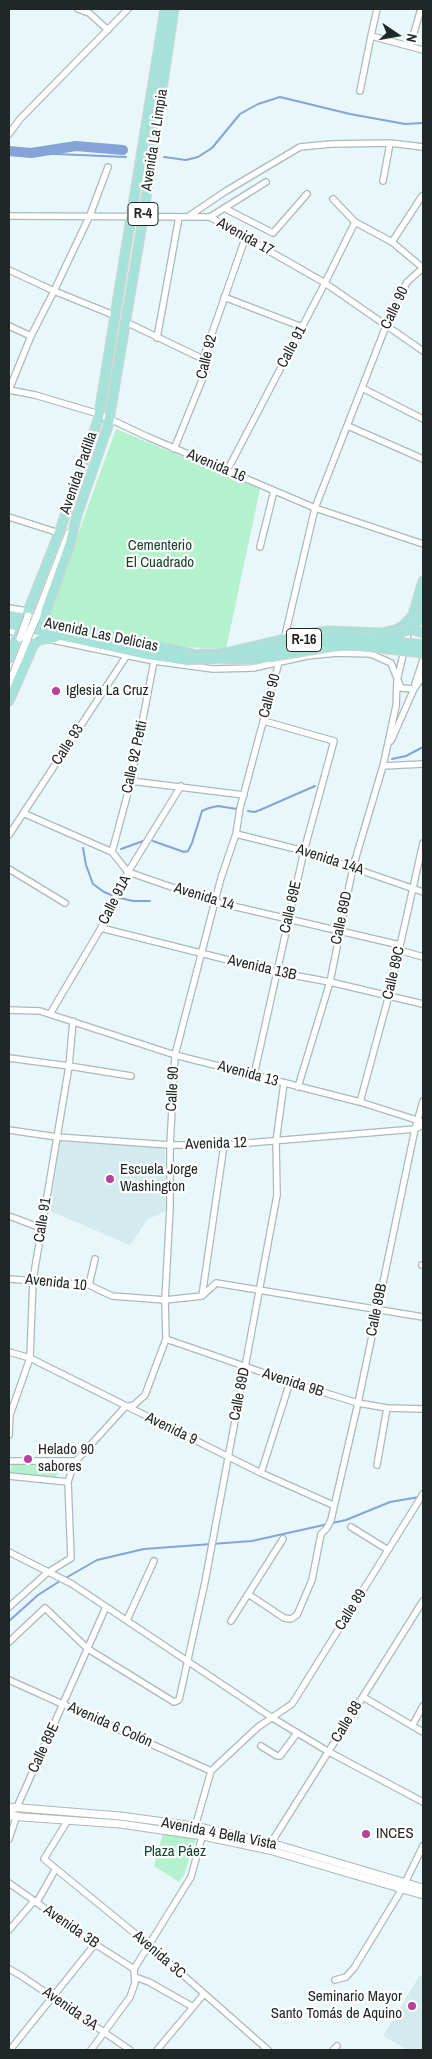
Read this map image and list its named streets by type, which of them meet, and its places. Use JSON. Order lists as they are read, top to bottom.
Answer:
{
  "streets": {
    "main road": [
      "Avenida La Limpia",
      "R-4",
      "Avenida Padilla",
      "Avenida Las Delicias",
      "R-16"
    ],
    "street": [
      "Avenida 17",
      "Calle 90",
      "Calle 91",
      "Calle 92",
      "Avenida 16",
      "Calle 93",
      "Calle 92 Petti",
      "Avenida 14A",
      "Avenida 14",
      "Calle 91A",
      "Calle 89E",
      "Calle 89D",
      "Avenida 13B",
      "Calle 89C",
      "Avenida 13",
      "Avenida 12",
      "Avenida 10",
      "Calle 89B",
      "Avenida 9B",
      "Avenida 9",
      "Calle 89",
      "Calle 88",
      "Avenida 6 Colón",
      "Avenida 4 Bella Vista",
      "Avenida 3B",
      "Avenida 3C",
      "Avenida 3A"
    ]
  },
  "crossings": [
    ["Avenida La Limpia", "Avenida 17"],
    ["Avenida La Limpia", "Avenida 16"],
    ["Avenida La Limpia", "Avenida Padilla"],
    ["R-4", "Avenida Padilla"],
    ["Avenida 17", "Calle 90"],
    ["Avenida 17", "Calle 91"],
    ["Avenida 17", "Calle 92"],
    ["Calle 90", "Avenida 16"],
    ["Calle 90", "R-16"],
    ["Calle 90", "Avenida 14A"],
    ["Calle 90", "Avenida 14"],
    ["Calle 90", "Calle 89E"],
    ["Calle 90", "Avenida 13B"],
    ["Calle 90", "Avenida 13"],
    ["Calle 90", "Avenida 12"],
    ["Calle 90", "Avenida 10"],
    ["Calle 90", "Avenida 9B"],
    ["Calle 90", "Avenida 9"],
    ["Calle 91", "Avenida 16"],
    ["Calle 91", "Avenida 13"],
    ["Calle 91", "Avenida 12"],
    ["Calle 91", "Avenida 10"],
    ["Calle 91", "Avenida 9"],
    ["Calle 92", "Avenida 16"],
    ["Avenida 16", "Avenida Padilla"],
    ["Avenida Padilla", "Avenida Las Delicias"],
    ["Avenida Las Delicias", "R-16"],
    ["Avenida Las Delicias", "Calle 93"],
    ["Avenida Las Delicias", "Calle 92 Petti"],
    ["R-16", "Calle 92 Petti"],
    ["Avenida 14A", "Calle 89E"],
    ["Avenida 14A", "Calle 89D"],
    ["Avenida 14A", "Calle 89C"],
    ["Avenida 14", "Calle 91A"],
    ["Avenida 14", "Calle 89E"],
    ["Avenida 14", "Calle 89D"],
    ["Avenida 14", "Calle 89C"],
    ["Calle 91A", "Avenida 13B"],
    ["Calle 89E", "Calle 89D"],
    ["Calle 89E", "Avenida 13B"],
    ["Calle 89E", "Avenida 13"],
    ["Calle 89E", "Avenida 6 Colón"],
    ["Calle 89E", "Avenida 4 Bella Vista"],
    ["Calle 89D", "Avenida 13B"],
    ["Calle 89D", "Avenida 13"],
    ["Calle 89D", "Avenida 12"],
    ["Calle 89D", "Avenida 9B"],
    ["Calle 89D", "Avenida 9"],
    ["Avenida 13B", "Calle 89C"],
    ["Calle 89C", "Avenida 13"],
    ["Avenida 13", "Calle 89B"],
    ["Avenida 12", "Calle 89B"],
    ["Calle 89B", "Avenida 9B"],
    ["Calle 89B", "Avenida 9"],
    ["Calle 89", "Avenida 6 Colón"],
    ["Calle 88", "Avenida 4 Bella Vista"],
    ["Avenida 4 Bella Vista", "Avenida 3C"]
  ],
  "parks": ["Cementerio El Cuadrado", "Plaza Páez"],
  "places": [
    "Iglesia La Cruz",
    "Escuela Jorge Washington",
    "Helado 90 sabores",
    "INCES",
    "Seminario Mayor Santo Tomás de Aquino"
  ],
  "north": "right"
}
